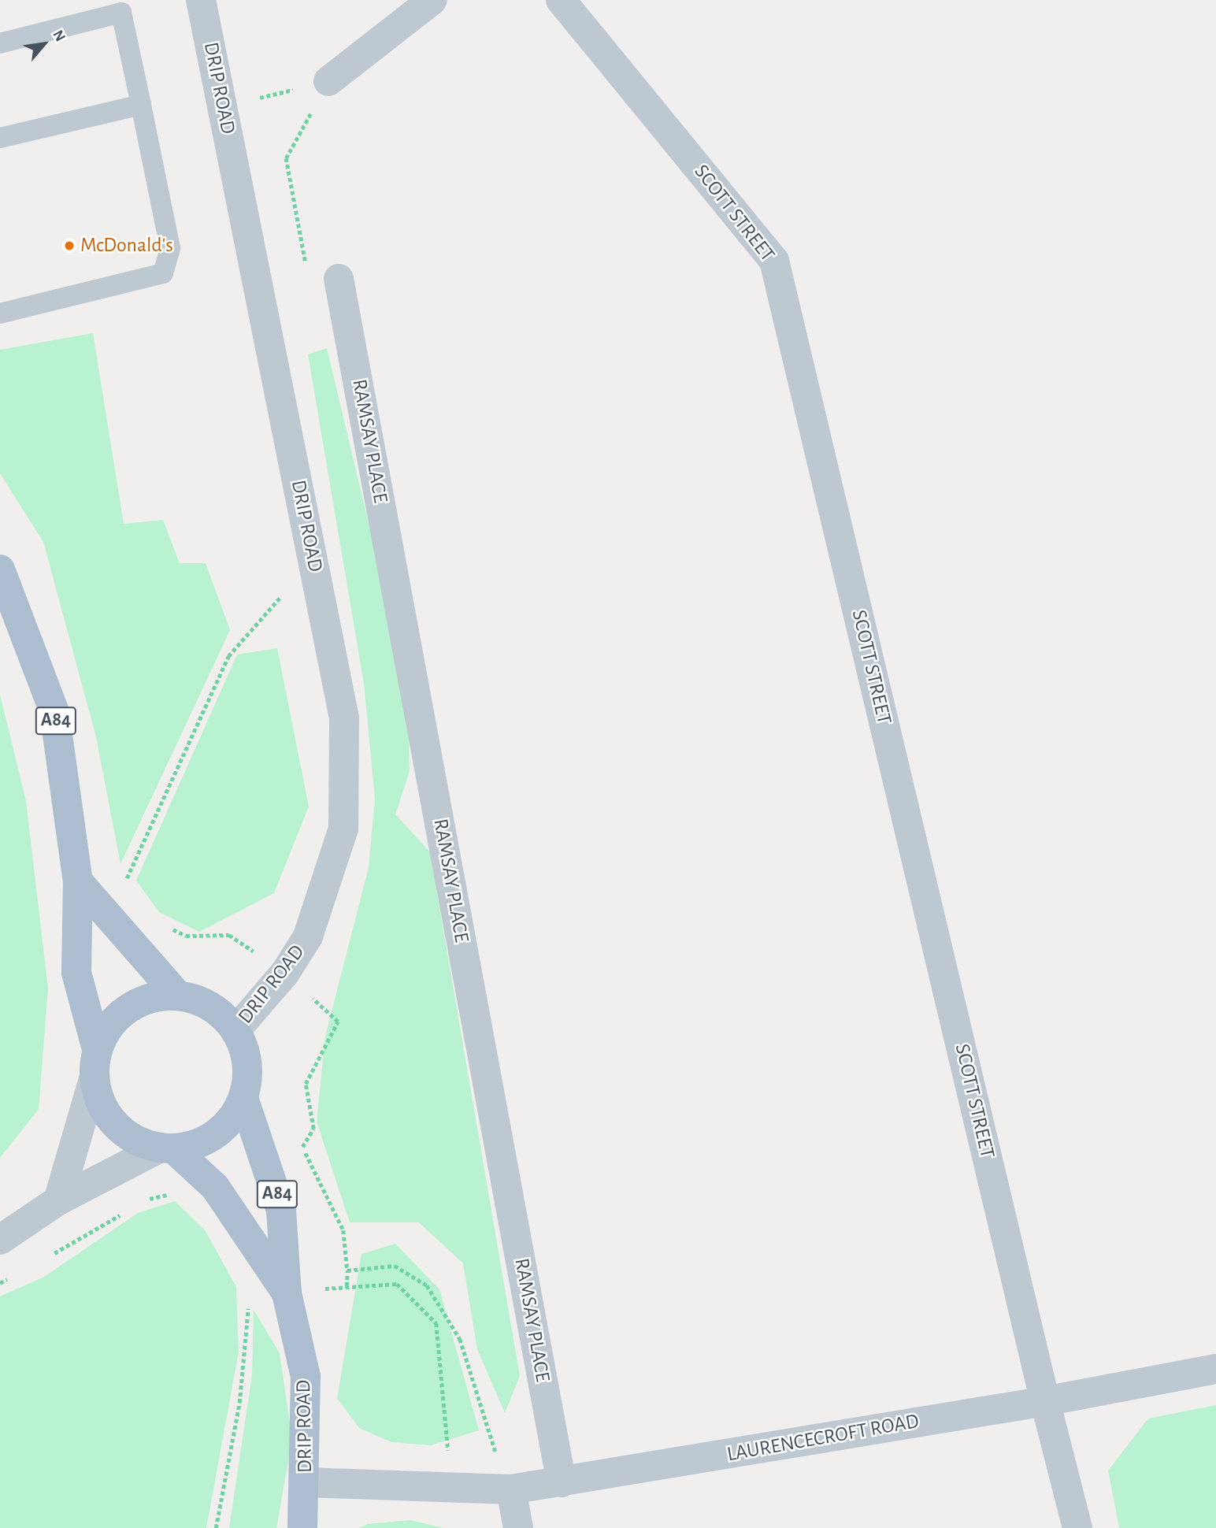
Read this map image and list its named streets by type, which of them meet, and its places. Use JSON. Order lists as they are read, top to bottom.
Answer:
{
  "streets": {
    "main road": ["DRIP ROAD", "A84"],
    "street": ["SCOTT STREET", "RAMSAY PLACE", "LAURENCECROFT ROAD"]
  },
  "crossings": [
    ["DRIP ROAD", "A84"],
    ["DRIP ROAD", "LAURENCECROFT ROAD"],
    ["SCOTT STREET", "LAURENCECROFT ROAD"],
    ["RAMSAY PLACE", "LAURENCECROFT ROAD"]
  ],
  "places": ["McDonald's"],
  "north": "top right"
}
